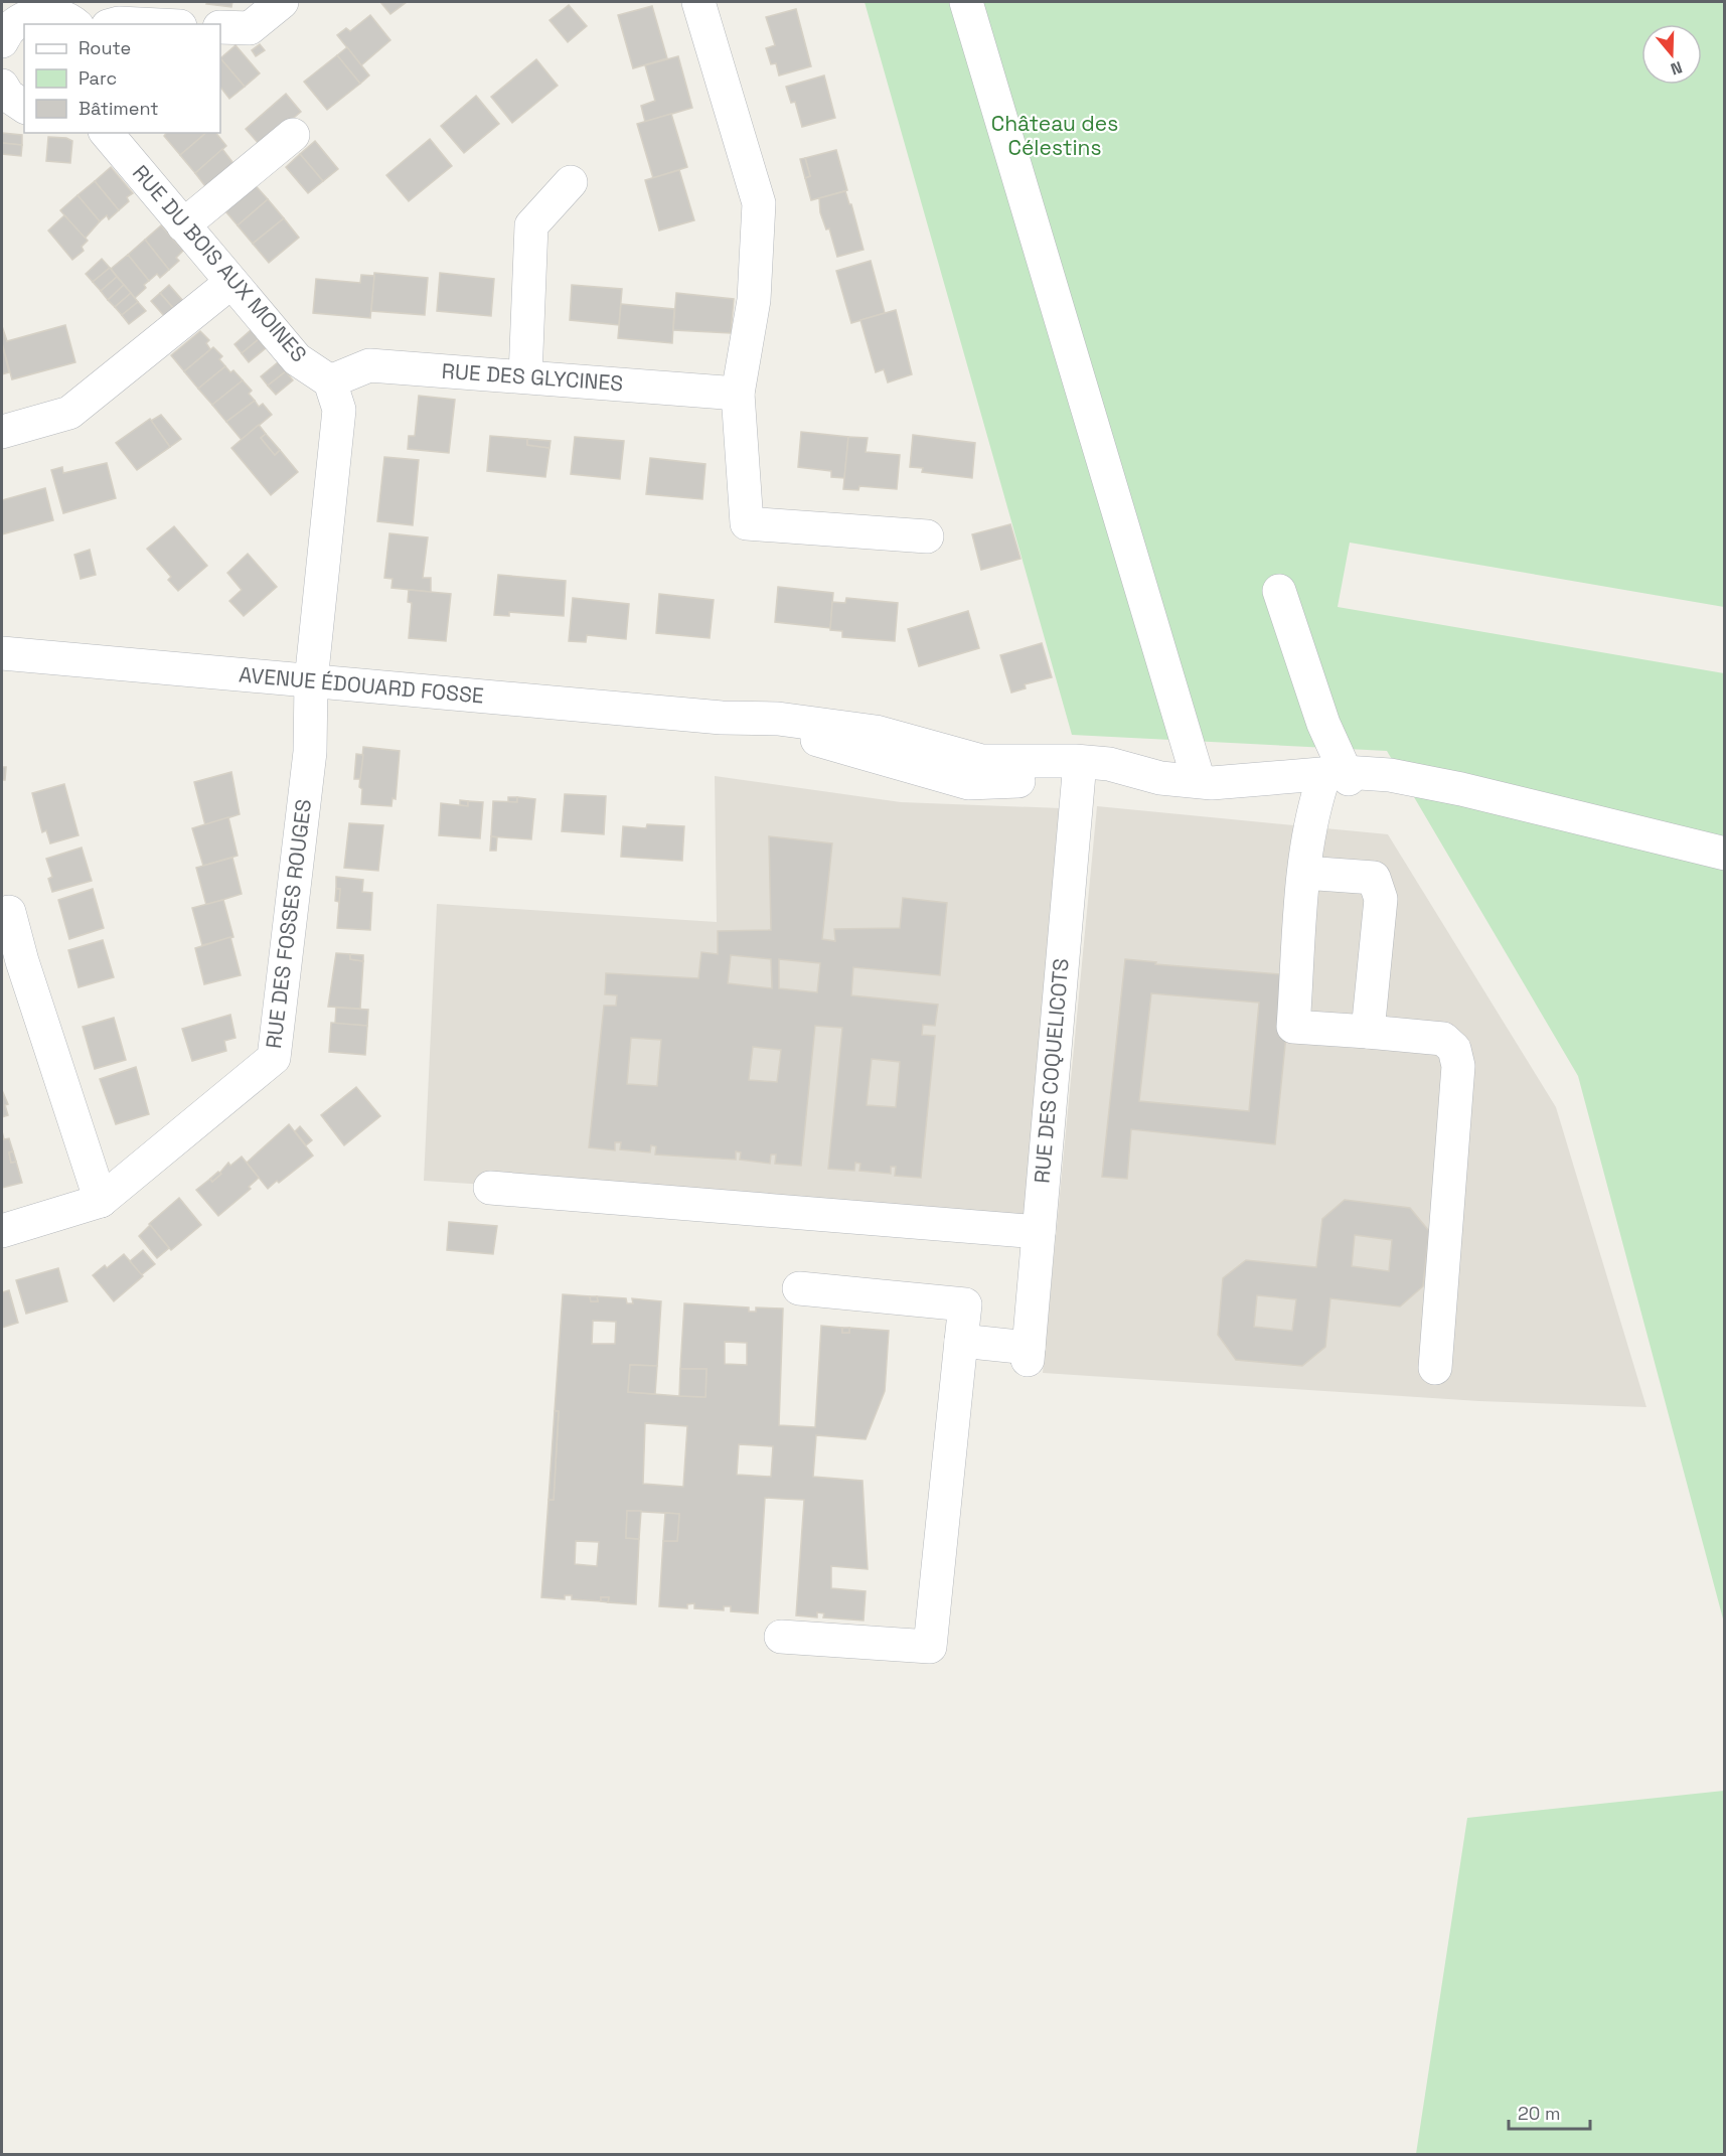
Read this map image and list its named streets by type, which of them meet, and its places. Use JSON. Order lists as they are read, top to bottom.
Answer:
{
  "streets": {
    "street": [
      "RUE DU BOIS AUX MOINES",
      "RUE DES GLYCINES",
      "AVENUE ÉDOUARD FOSSE",
      "RUE DES FOSSES ROUGES",
      "RUE DES COQUELICOTS"
    ]
  },
  "crossings": [
    ["RUE DU BOIS AUX MOINES", "RUE DES GLYCINES"],
    ["AVENUE ÉDOUARD FOSSE", "RUE DES FOSSES ROUGES"],
    ["AVENUE ÉDOUARD FOSSE", "RUE DES COQUELICOTS"]
  ],
  "parks": ["Château des Célestins"],
  "legend": ["Route", "Parc", "Bâtiment"],
  "scale_bar": "20 m",
  "north": "bottom"
}
